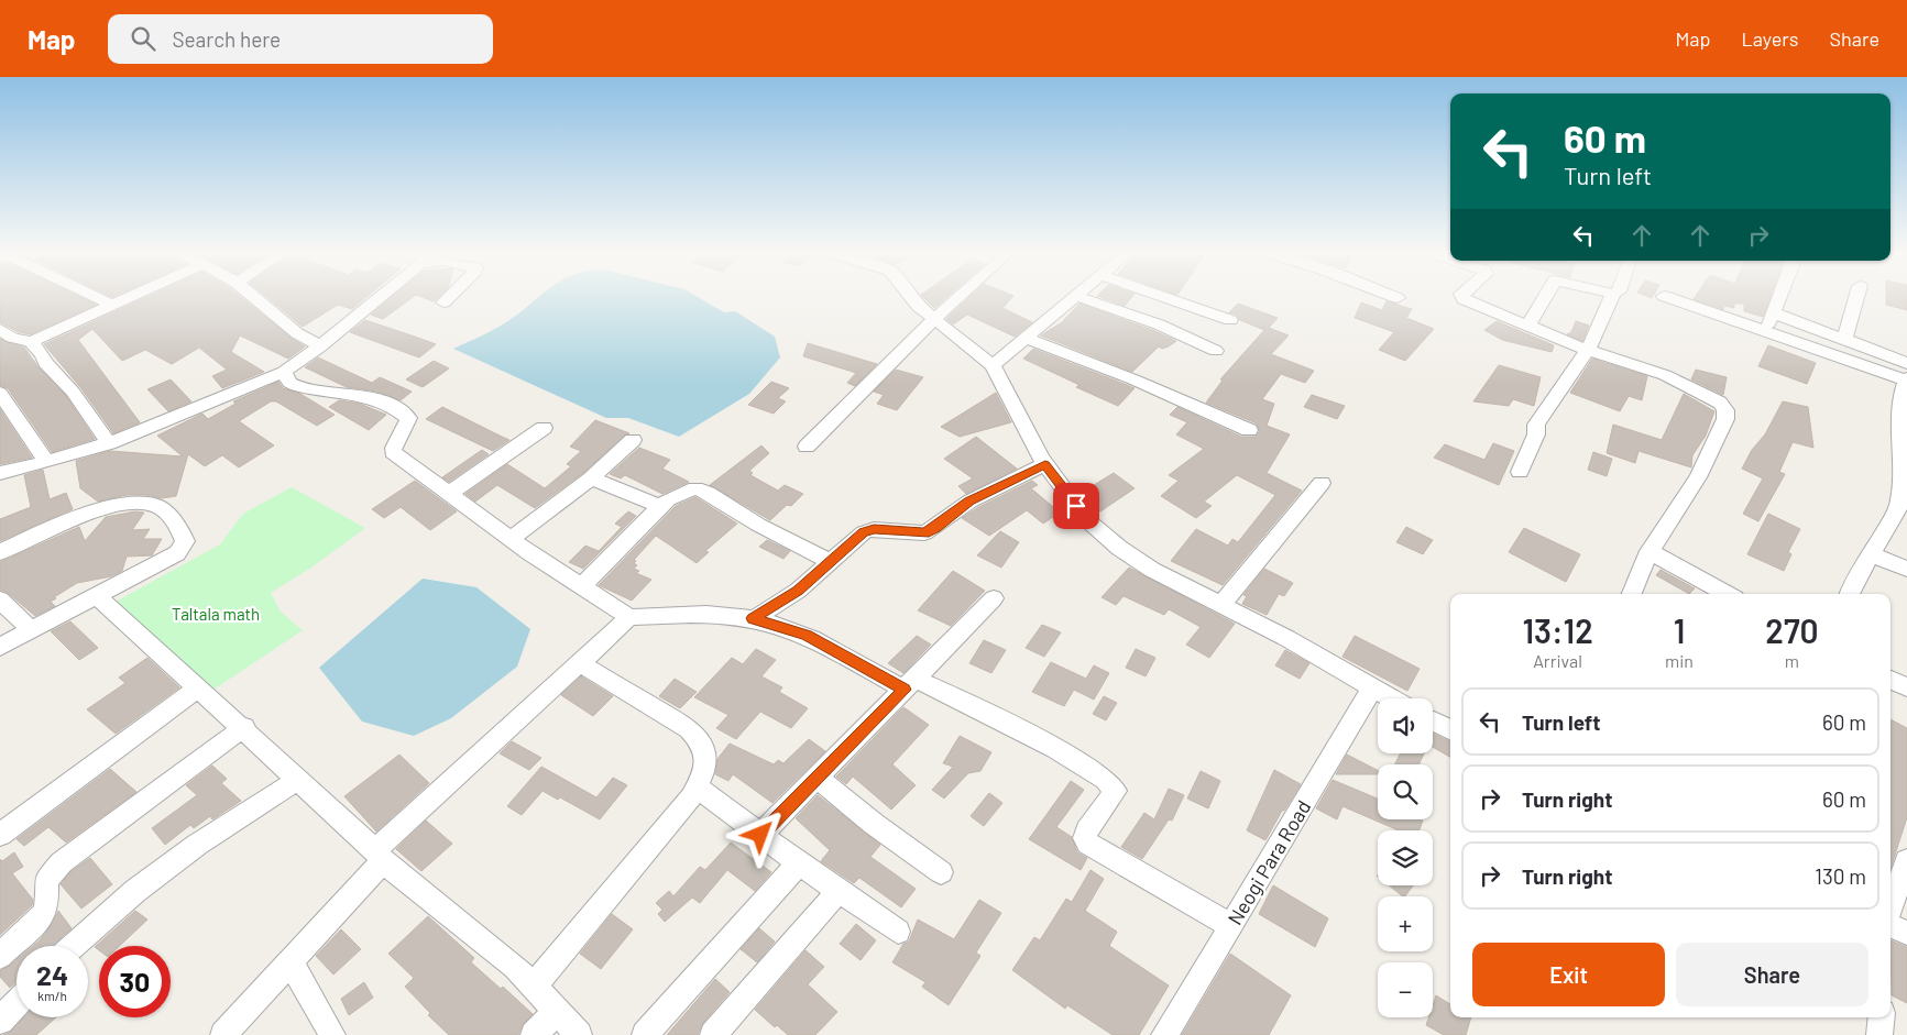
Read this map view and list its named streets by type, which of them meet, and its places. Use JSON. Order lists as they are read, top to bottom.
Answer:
{
  "streets": {
    "street": ["Neogi Para Road"]
  },
  "parks": ["Taltala math"],
  "page": {
    "header": "Map",
    "search": "Search here",
    "nav": ["Map", "Layers", "Share"],
    "turn": ["60 m", "Turn left"],
    "eta": [
      "13:12",
      "Arrival",
      "1",
      "min",
      "270",
      "m"
    ],
    "list": [
      {
        "name": "Turn left",
        "value": "60 m"
      },
      {
        "name": "Turn right",
        "value": "60 m"
      },
      {
        "name": "Turn right",
        "value": "130 m"
      }
    ],
    "map_buttons": ["+", "−"],
    "buttons": ["Exit", "Share"],
    "speed": "24 km/h",
    "limit": "30"
  }
}
